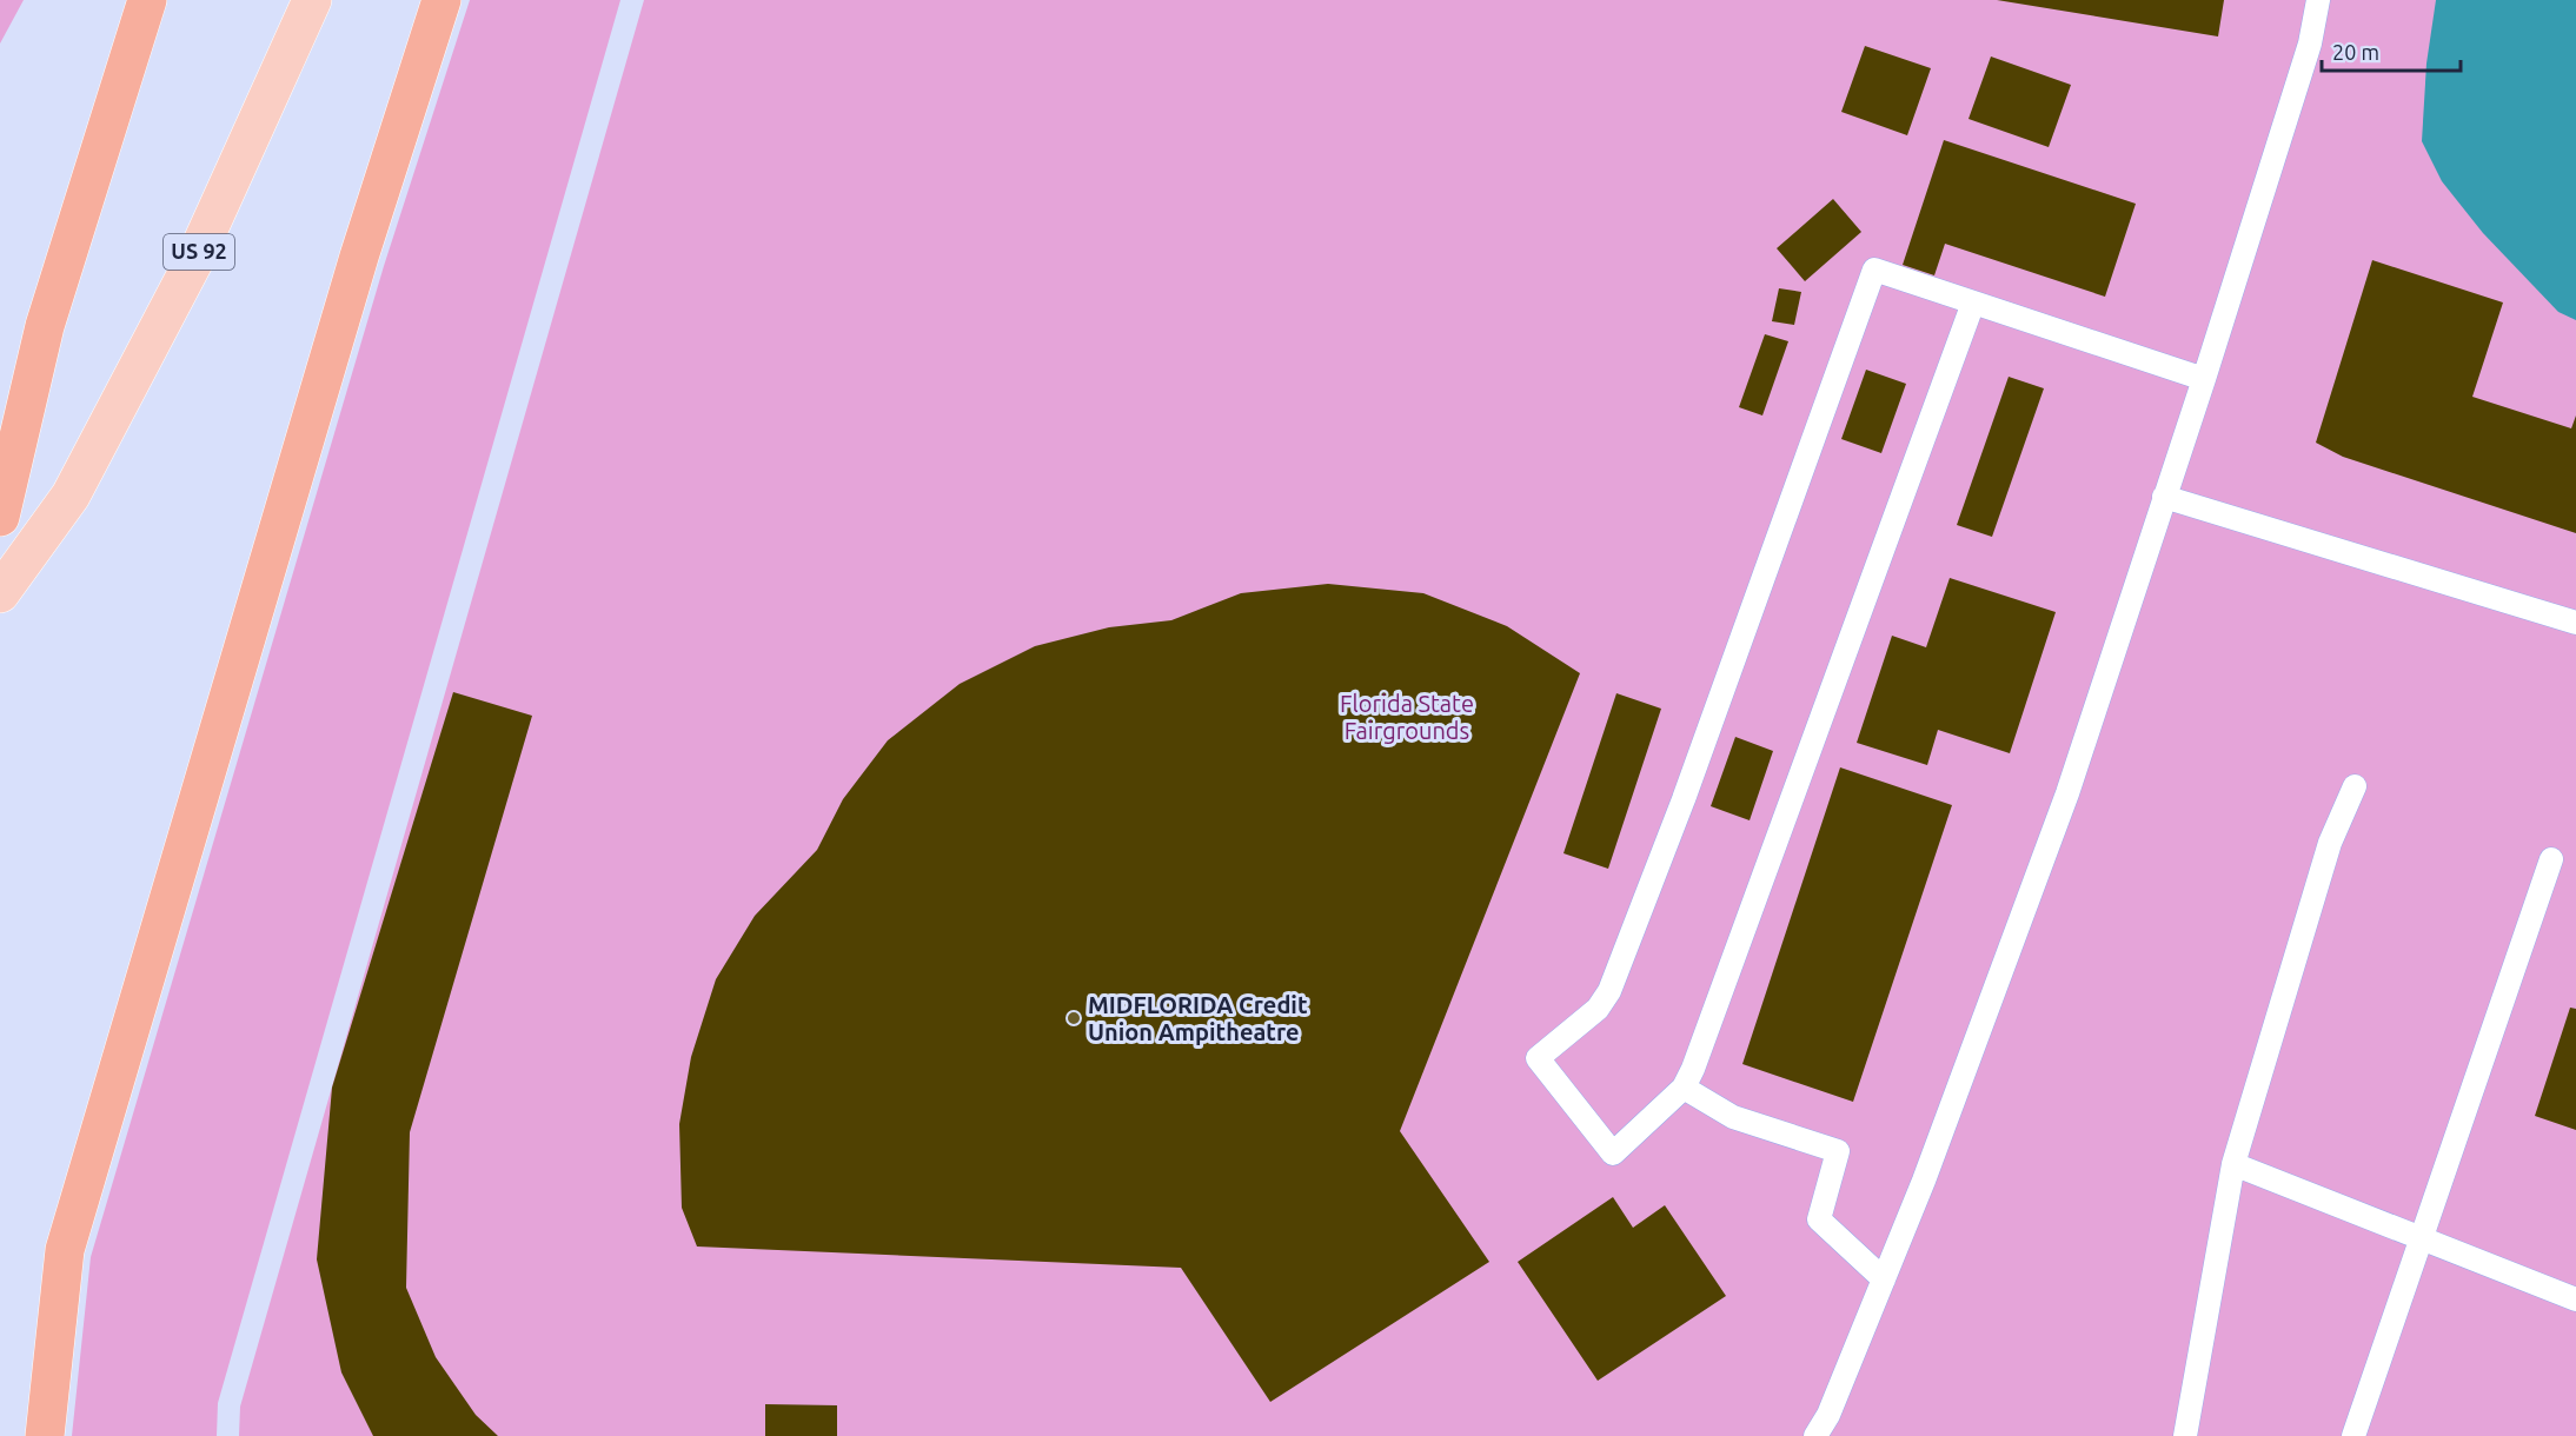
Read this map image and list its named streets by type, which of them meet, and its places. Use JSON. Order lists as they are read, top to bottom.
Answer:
{
  "streets": {
    "main road": ["US 92"]
  },
  "parks": ["Florida State Fairgrounds"],
  "places": ["MIDFLORIDA Credit Union Ampitheatre"],
  "scale_bar": "20 m"
}
